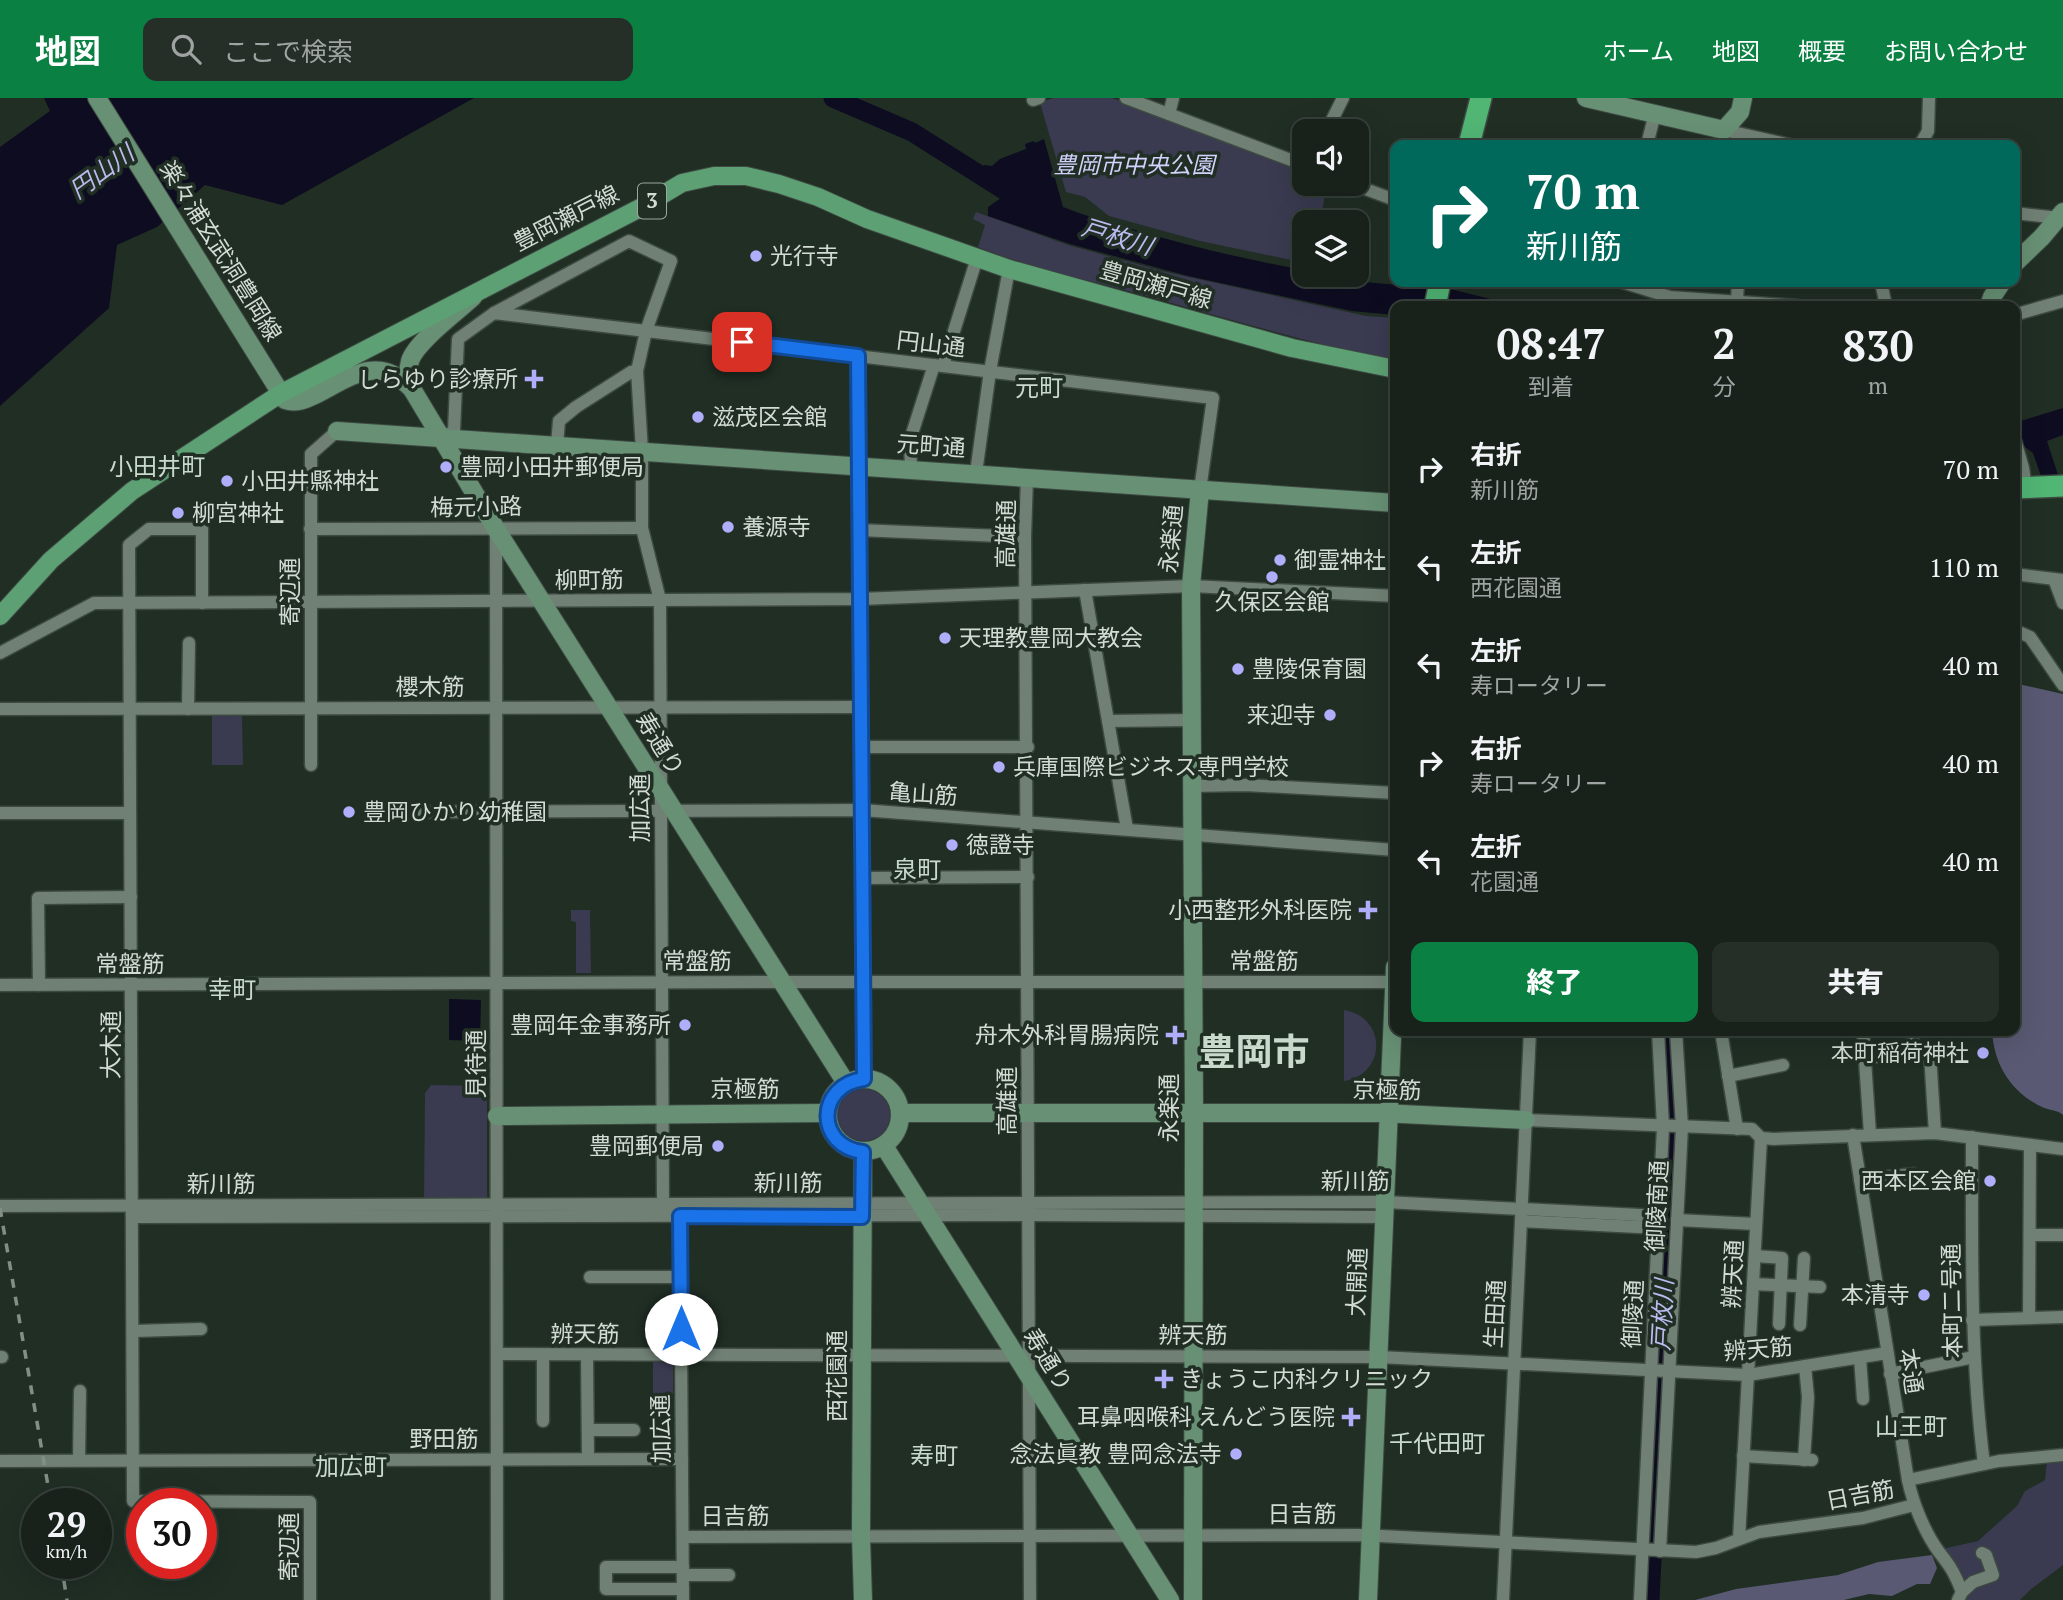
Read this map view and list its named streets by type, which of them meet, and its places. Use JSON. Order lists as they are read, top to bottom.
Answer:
{
  "streets": {
    "main road": ["3", "豊岡瀬戸線"],
    "street": [
      "楽々浦玄武洞豊岡線",
      "円山通",
      "元町通",
      "梅元小路",
      "高雄通",
      "永楽通",
      "柳町筋",
      "寄辺通",
      "櫻木筋",
      "寿通り",
      "亀山筋",
      "加広通",
      "常盤筋",
      "大木通",
      "見待通",
      "京極筋",
      "新川筋",
      "御陵南通",
      "辨天通",
      "大開通",
      "本町二号通",
      "生田通",
      "御陵通",
      "辨天筋",
      "本通",
      "西花園通",
      "野田筋",
      "日吉筋"
    ]
  },
  "crossings": [
    ["豊岡瀬戸線", "楽々浦玄武洞豊岡線"],
    ["円山通", "元町通"],
    ["円山通", "永楽通"],
    ["円山通", "加広通"],
    ["元町通", "高雄通"],
    ["元町通", "永楽通"],
    ["元町通", "寄辺通"],
    ["元町通", "寿通り"],
    ["元町通", "加広通"],
    ["梅元小路", "寄辺通"],
    ["梅元小路", "寿通り"],
    ["梅元小路", "加広通"],
    ["梅元小路", "見待通"],
    ["高雄通", "柳町筋"],
    ["高雄通", "寿通り"],
    ["高雄通", "亀山筋"],
    ["高雄通", "常盤筋"],
    ["高雄通", "京極筋"],
    ["高雄通", "新川筋"],
    ["高雄通", "辨天筋"],
    ["永楽通", "柳町筋"],
    ["永楽通", "亀山筋"],
    ["永楽通", "常盤筋"],
    ["永楽通", "京極筋"],
    ["永楽通", "新川筋"],
    ["永楽通", "辨天筋"],
    ["永楽通", "日吉筋"],
    ["柳町筋", "寄辺通"],
    ["柳町筋", "寿通り"],
    ["柳町筋", "加広通"],
    ["柳町筋", "大木通"],
    ["柳町筋", "見待通"],
    ["寄辺通", "櫻木筋"],
    ["寄辺通", "大木通"],
    ["寄辺通", "野田筋"],
    ["櫻木筋", "寿通り"],
    ["櫻木筋", "加広通"],
    ["櫻木筋", "大木通"],
    ["櫻木筋", "見待通"],
    ["寿通り", "亀山筋"],
    ["寿通り", "加広通"],
    ["寿通り", "常盤筋"],
    ["寿通り", "見待通"],
    ["寿通り", "京極筋"],
    ["寿通り", "新川筋"],
    ["寿通り", "辨天筋"],
    ["寿通り", "西花園通"],
    ["寿通り", "日吉筋"],
    ["亀山筋", "加広通"],
    ["亀山筋", "見待通"],
    ["加広通", "常盤筋"],
    ["加広通", "京極筋"],
    ["加広通", "新川筋"],
    ["加広通", "辨天筋"],
    ["加広通", "野田筋"],
    ["加広通", "日吉筋"],
    ["常盤筋", "大木通"],
    ["常盤筋", "見待通"],
    ["大木通", "新川筋"],
    ["大木通", "野田筋"],
    ["見待通", "京極筋"],
    ["見待通", "新川筋"],
    ["見待通", "辨天筋"],
    ["見待通", "野田筋"],
    ["京極筋", "御陵南通"],
    ["京極筋", "辨天通"],
    ["京極筋", "大開通"],
    ["京極筋", "本町二号通"],
    ["京極筋", "生田通"],
    ["京極筋", "御陵通"],
    ["京極筋", "本通"],
    ["京極筋", "西花園通"],
    ["新川筋", "大開通"],
    ["新川筋", "生田通"],
    ["新川筋", "御陵通"],
    ["新川筋", "西花園通"],
    ["御陵南通", "御陵通"],
    ["御陵南通", "辨天筋"],
    ["御陵南通", "日吉筋"],
    ["辨天通", "辨天筋"],
    ["辨天通", "日吉筋"],
    ["大開通", "辨天筋"],
    ["大開通", "日吉筋"],
    ["生田通", "辨天筋"],
    ["生田通", "日吉筋"],
    ["御陵通", "辨天筋"],
    ["御陵通", "日吉筋"],
    ["辨天筋", "本通"],
    ["辨天筋", "西花園通"],
    ["本通", "日吉筋"],
    ["西花園通", "日吉筋"]
  ],
  "districts": [
    "元町",
    "小田井町",
    "泉町",
    "幸町",
    "豊岡市",
    "山王町",
    "千代田町",
    "寿町",
    "加広町"
  ],
  "water": ["円山川", "戸枚川"],
  "parks": ["豊岡市中央公園"],
  "places": {
    "other": [
      "光行寺",
      "滋茂区会館",
      "豊岡小田井郵便局",
      "小田井縣神社",
      "柳宮神社",
      "養源寺",
      "御霊神社",
      "久保区会館",
      "天理教豊岡大教会",
      "豊陵保育園",
      "来迎寺",
      "兵庫国際ビジネス専門学校",
      "豊岡ひかり幼稚園",
      "徳證寺",
      "豊岡年金事務所",
      "本町稲荷神社",
      "豊岡郵便局",
      "西本区会館",
      "本清寺",
      "念法眞教 豊岡念法寺"
    ],
    "health": [
      "しらゆり診療所",
      "小西整形外科医院",
      "舟木外科胃腸病院",
      "きょうこ内科クリニック",
      "耳鼻咽喉科 えんどう医院"
    ]
  },
  "page": {
    "header": "地図",
    "search": "ここで検索",
    "nav": [
      "ホーム",
      "地図",
      "概要",
      "お問い合わせ"
    ],
    "turn": ["70 m", "新川筋"],
    "eta": [
      "08:47",
      "到着",
      "2",
      "分",
      "830",
      "m"
    ],
    "list": [
      {
        "name": "右折",
        "note": "新川筋",
        "value": "70 m"
      },
      {
        "name": "左折",
        "note": "西花園通",
        "value": "110 m"
      },
      {
        "name": "左折",
        "note": "寿ロータリー",
        "value": "40 m"
      },
      {
        "name": "右折",
        "note": "寿ロータリー",
        "value": "40 m"
      },
      {
        "name": "左折",
        "note": "花園通",
        "value": "40 m"
      }
    ],
    "buttons": ["終了", "共有"],
    "speed": "29 km/h",
    "limit": "30"
  }
}
